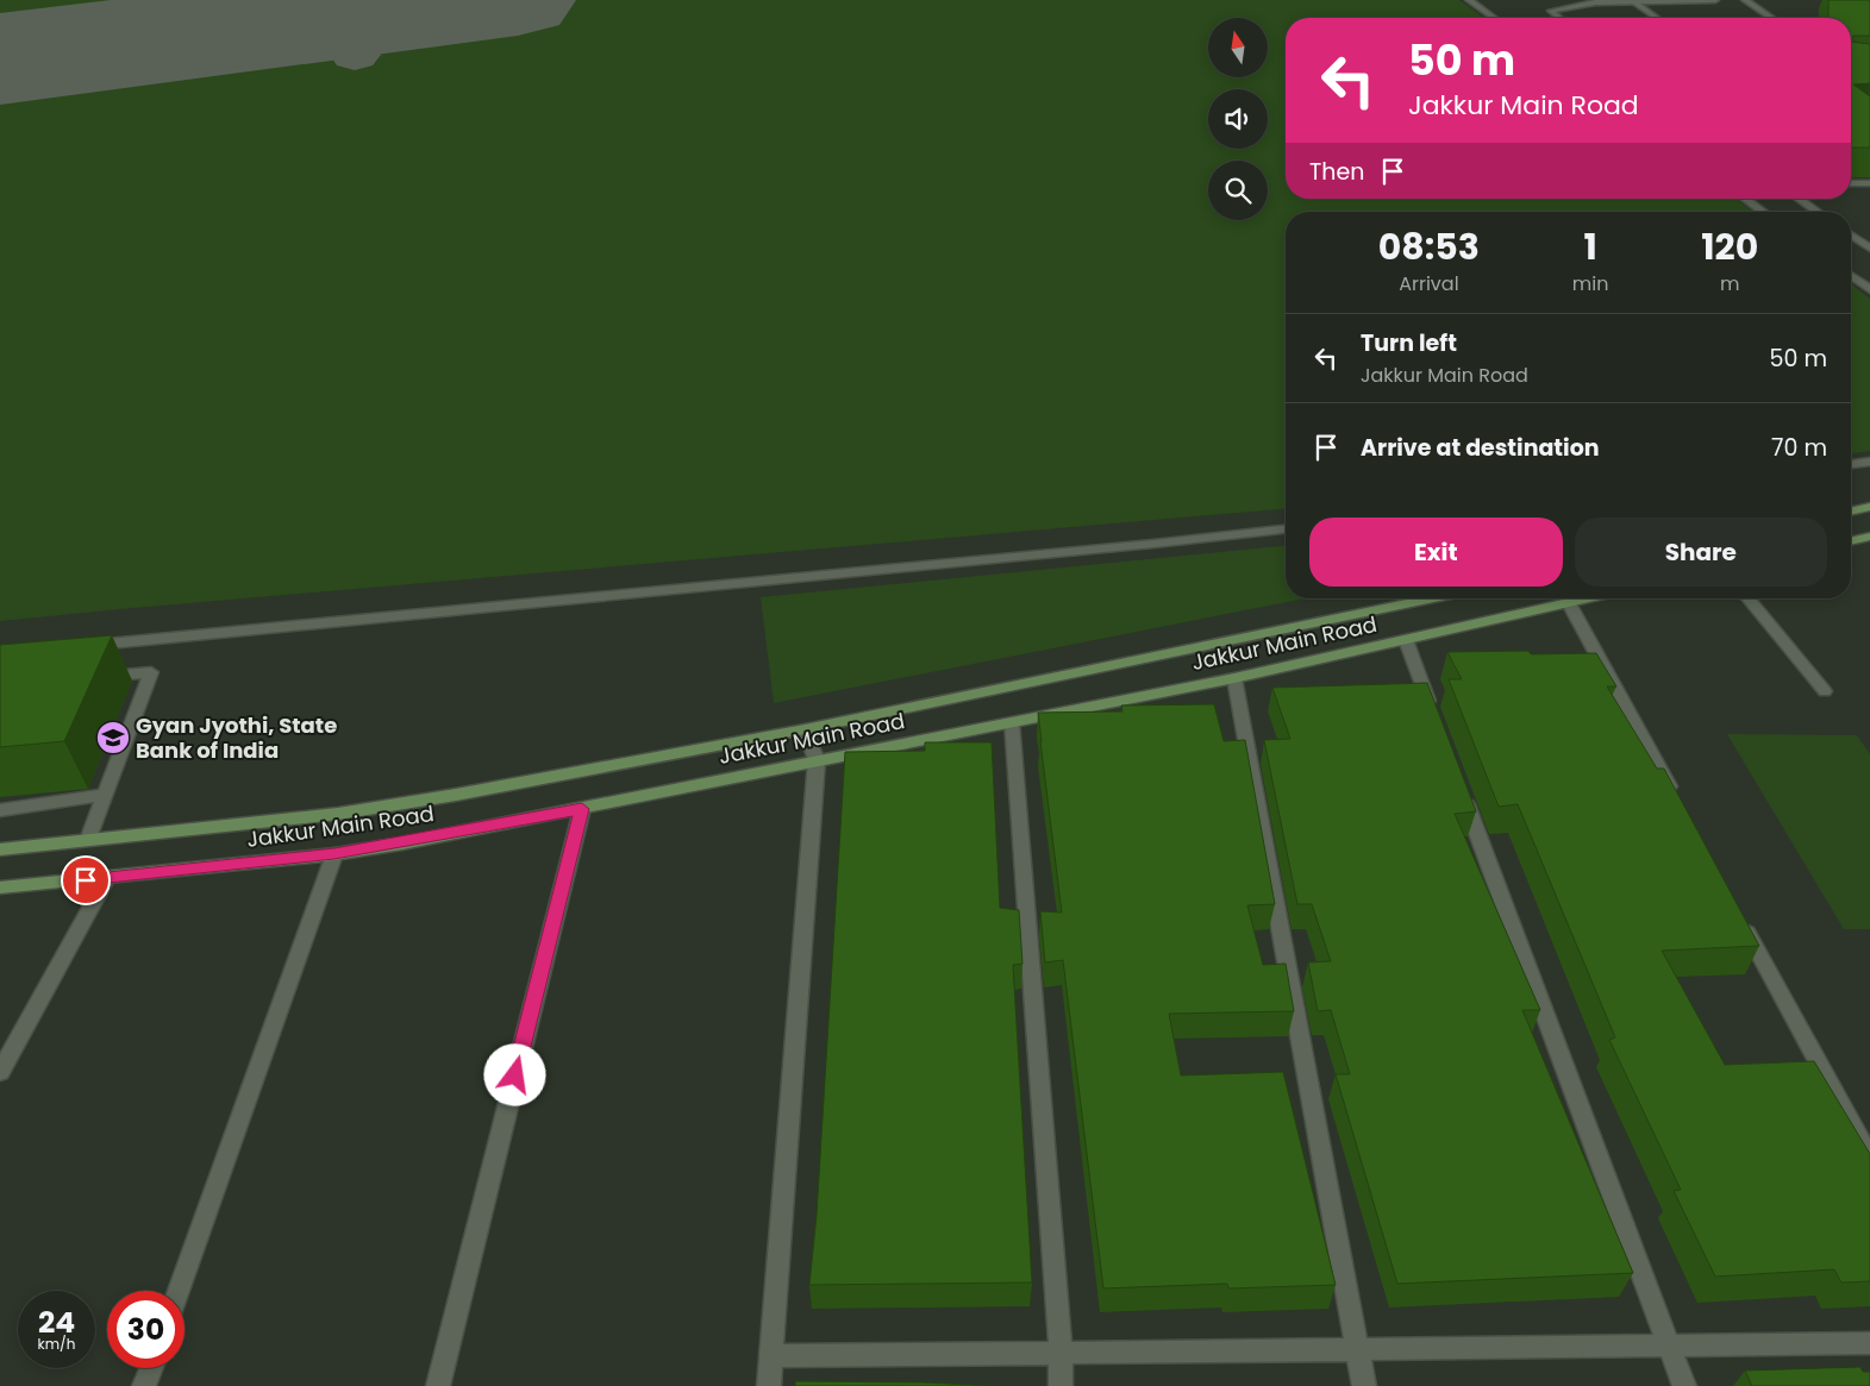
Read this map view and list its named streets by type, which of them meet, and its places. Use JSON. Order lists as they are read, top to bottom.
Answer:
{
  "streets": {
    "main road": ["Jakkur Main Road"]
  },
  "places": {
    "school or university": ["Gyan Jyothi, State Bank of India"]
  },
  "north": "top",
  "page": {
    "turn": ["50 m", "Jakkur Main Road"],
    "then": "Then",
    "eta": [
      "08:53",
      "Arrival",
      "1",
      "min",
      "120",
      "m"
    ],
    "list": [
      {
        "name": "Turn left",
        "note": "Jakkur Main Road",
        "value": "50 m"
      },
      {
        "name": "Arrive at destination",
        "value": "70 m"
      }
    ],
    "buttons": ["Exit", "Share"],
    "speed": "24 km/h",
    "limit": "30"
  }
}
